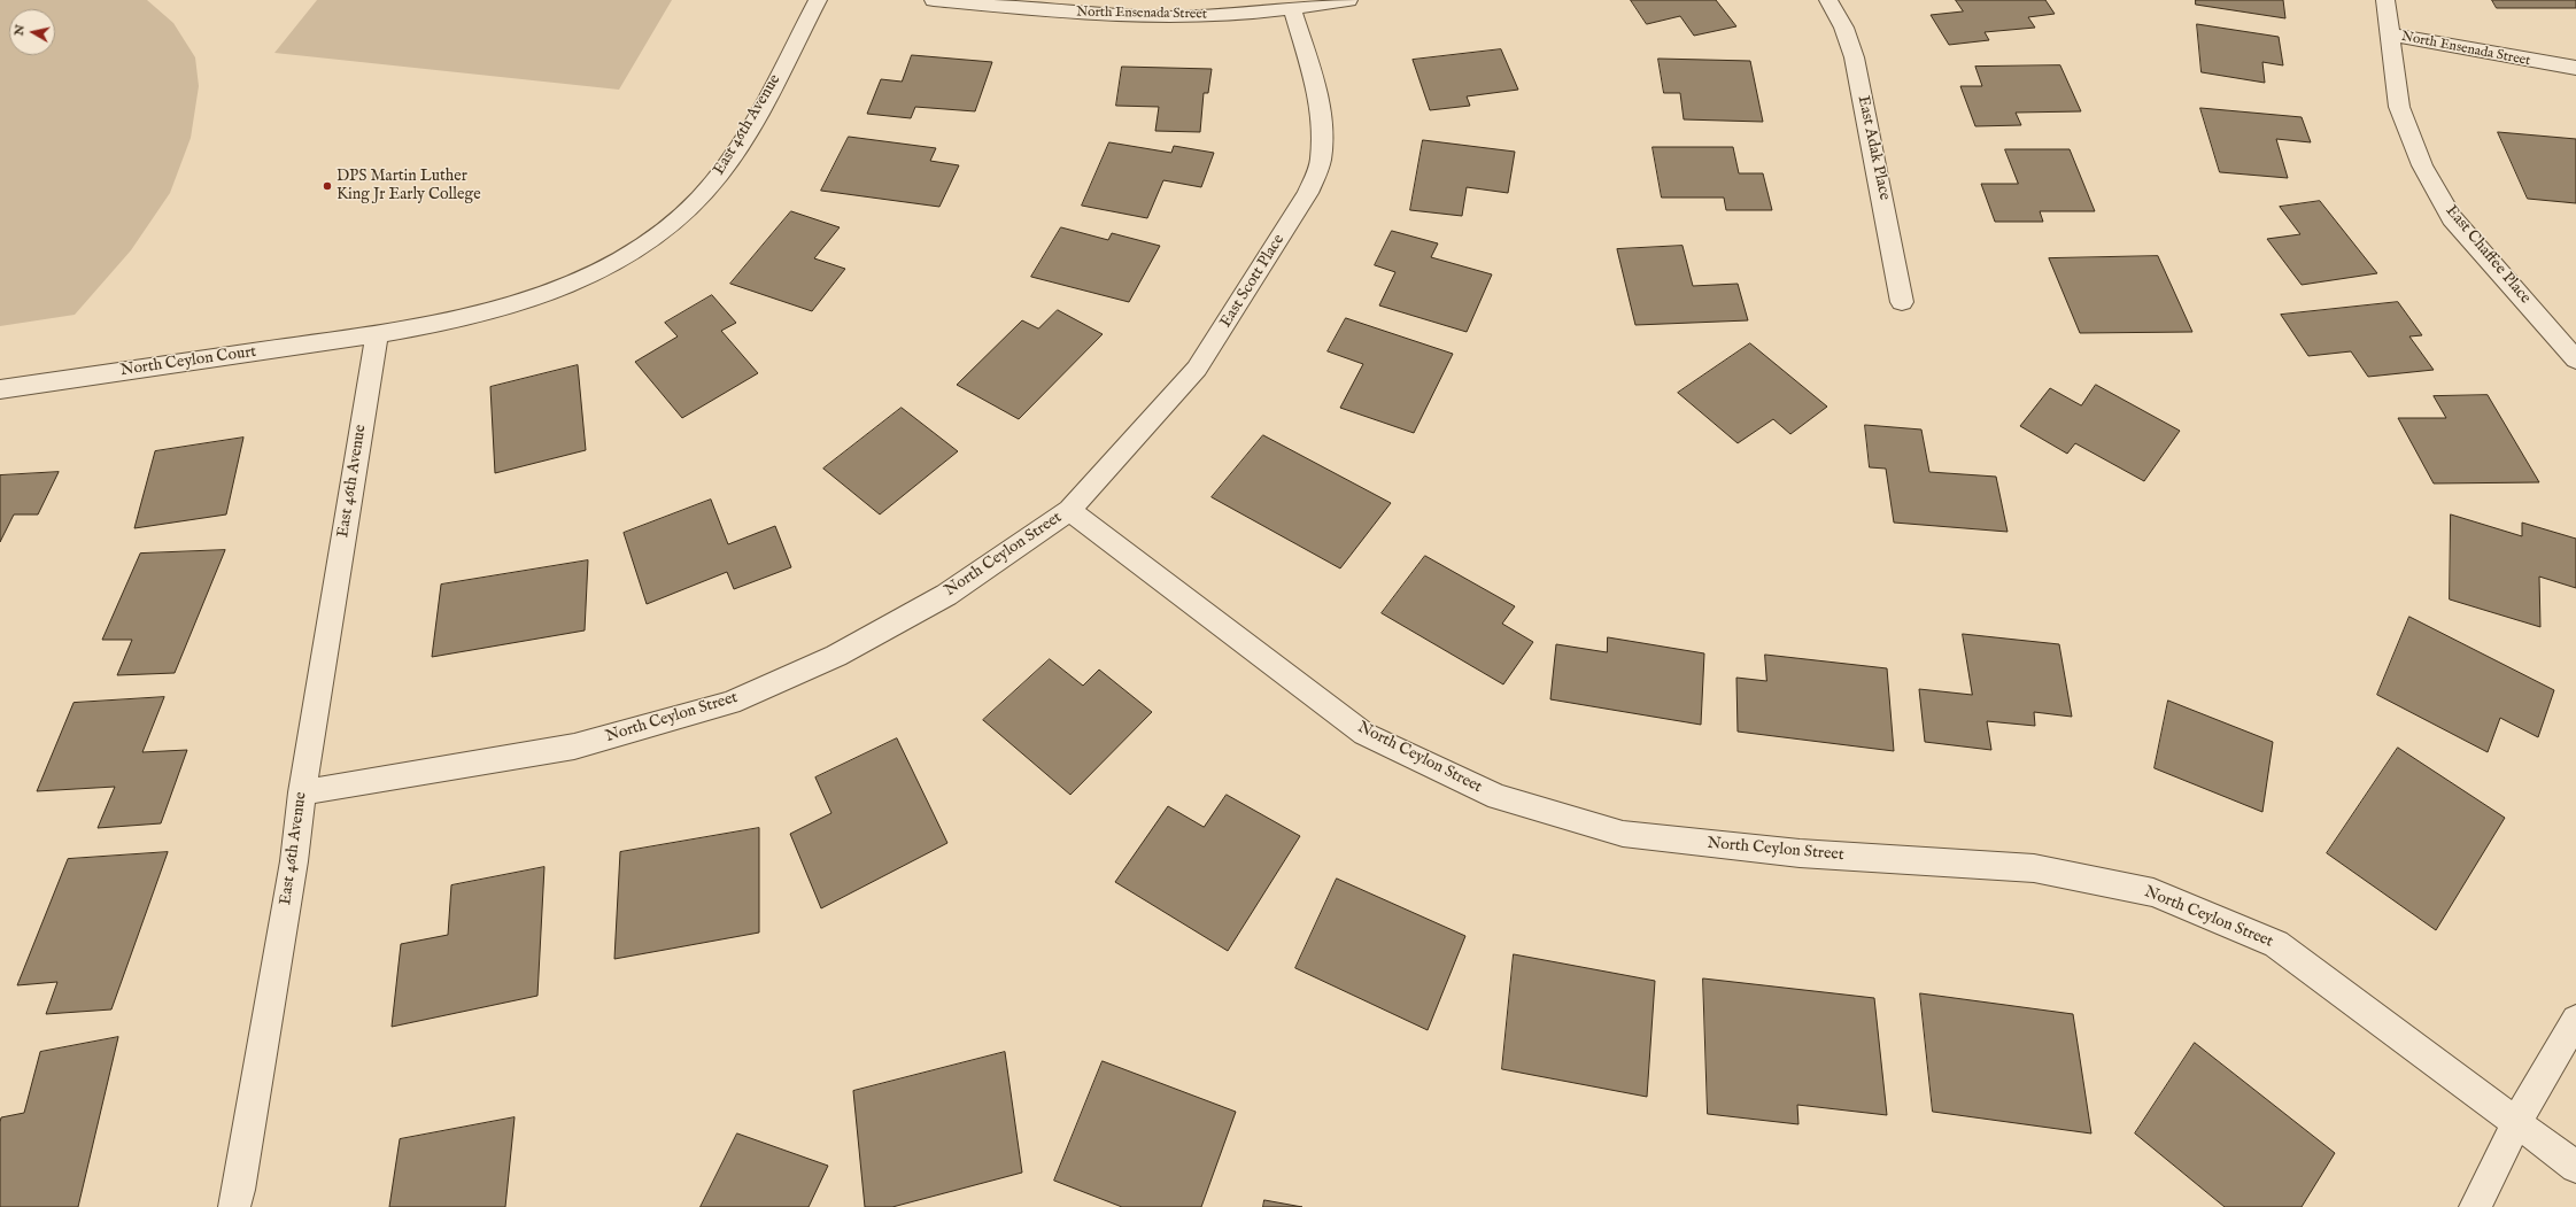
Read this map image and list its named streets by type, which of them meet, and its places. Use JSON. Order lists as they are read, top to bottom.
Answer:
{
  "streets": {
    "street": [
      "North Ensenada Street",
      "East 46th Avenue",
      "East Adak Place",
      "East Chaffee Place",
      "East Scott Place",
      "North Ceylon Court",
      "North Ceylon Street"
    ]
  },
  "crossings": [
    ["North Ensenada Street", "East Chaffee Place"],
    ["North Ensenada Street", "East Scott Place"],
    ["East 46th Avenue", "North Ceylon Court"],
    ["East 46th Avenue", "North Ceylon Street"],
    ["East Scott Place", "North Ceylon Street"]
  ],
  "places": ["DPS Martin Luther King Jr Early College"],
  "north": "left"
}
